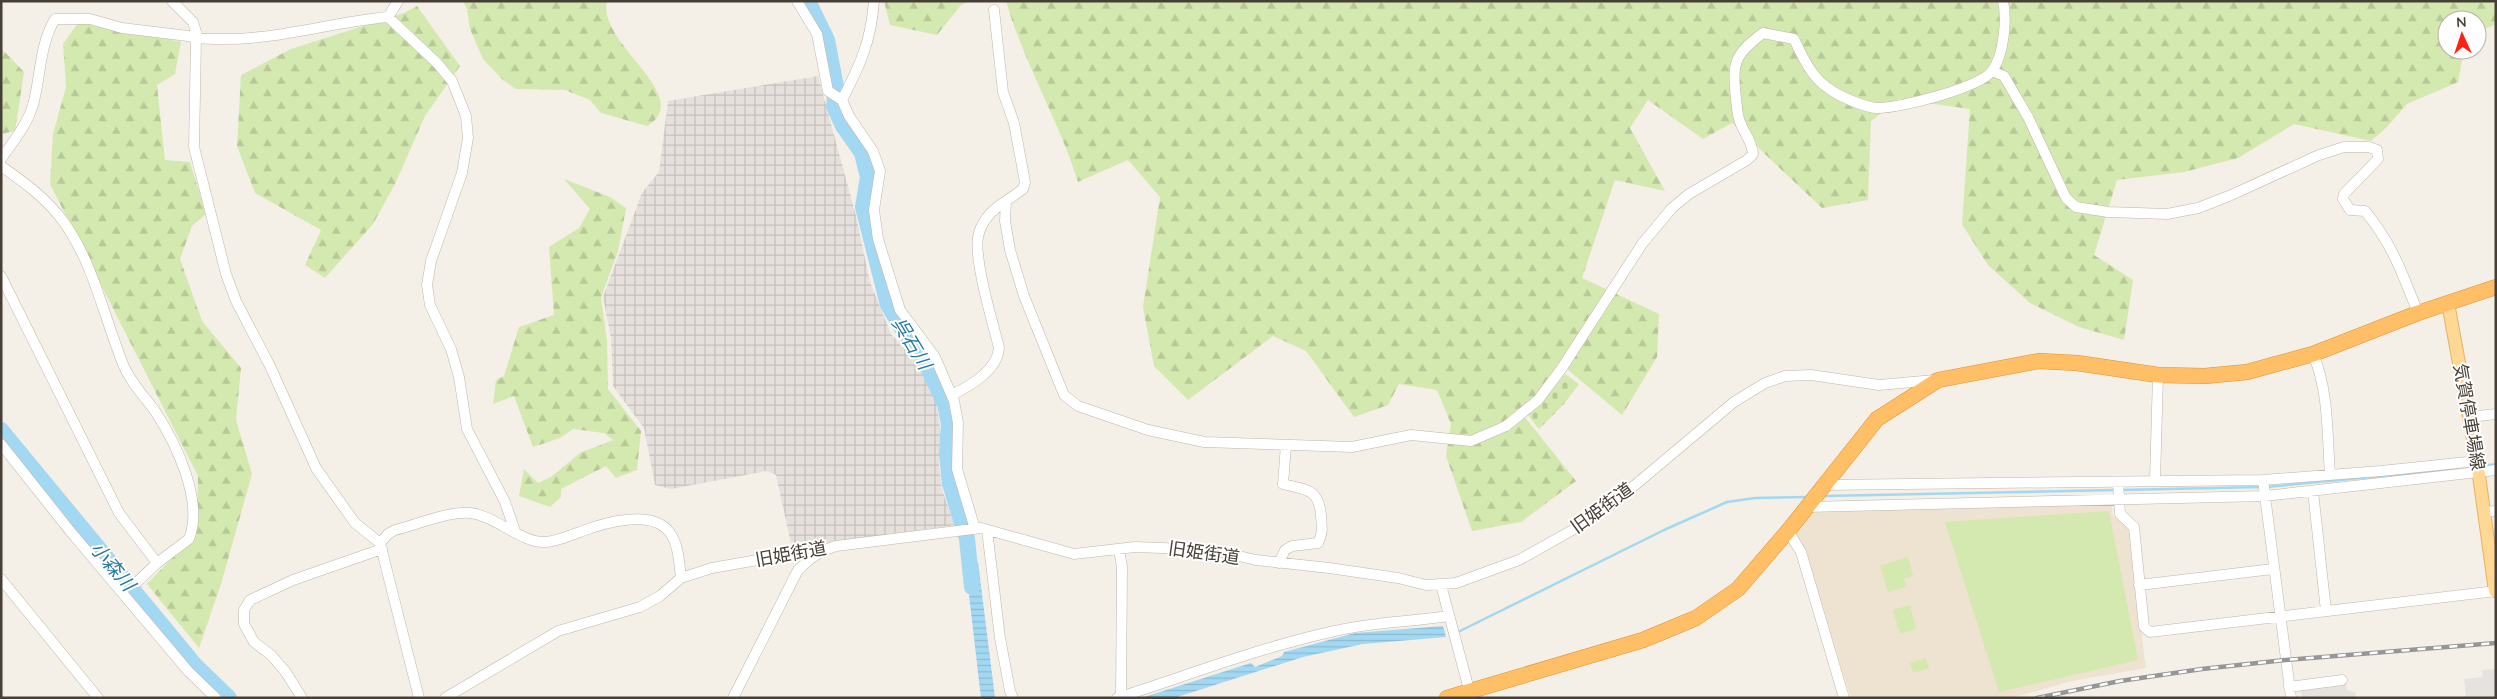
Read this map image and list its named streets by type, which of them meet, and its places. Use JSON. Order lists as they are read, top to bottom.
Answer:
{
  "streets": {
    "main road": ["気賀停車場線"],
    "street": ["旧姫街道"]
  },
  "water": ["呉石川", "小森川"],
  "north": "top"
}
